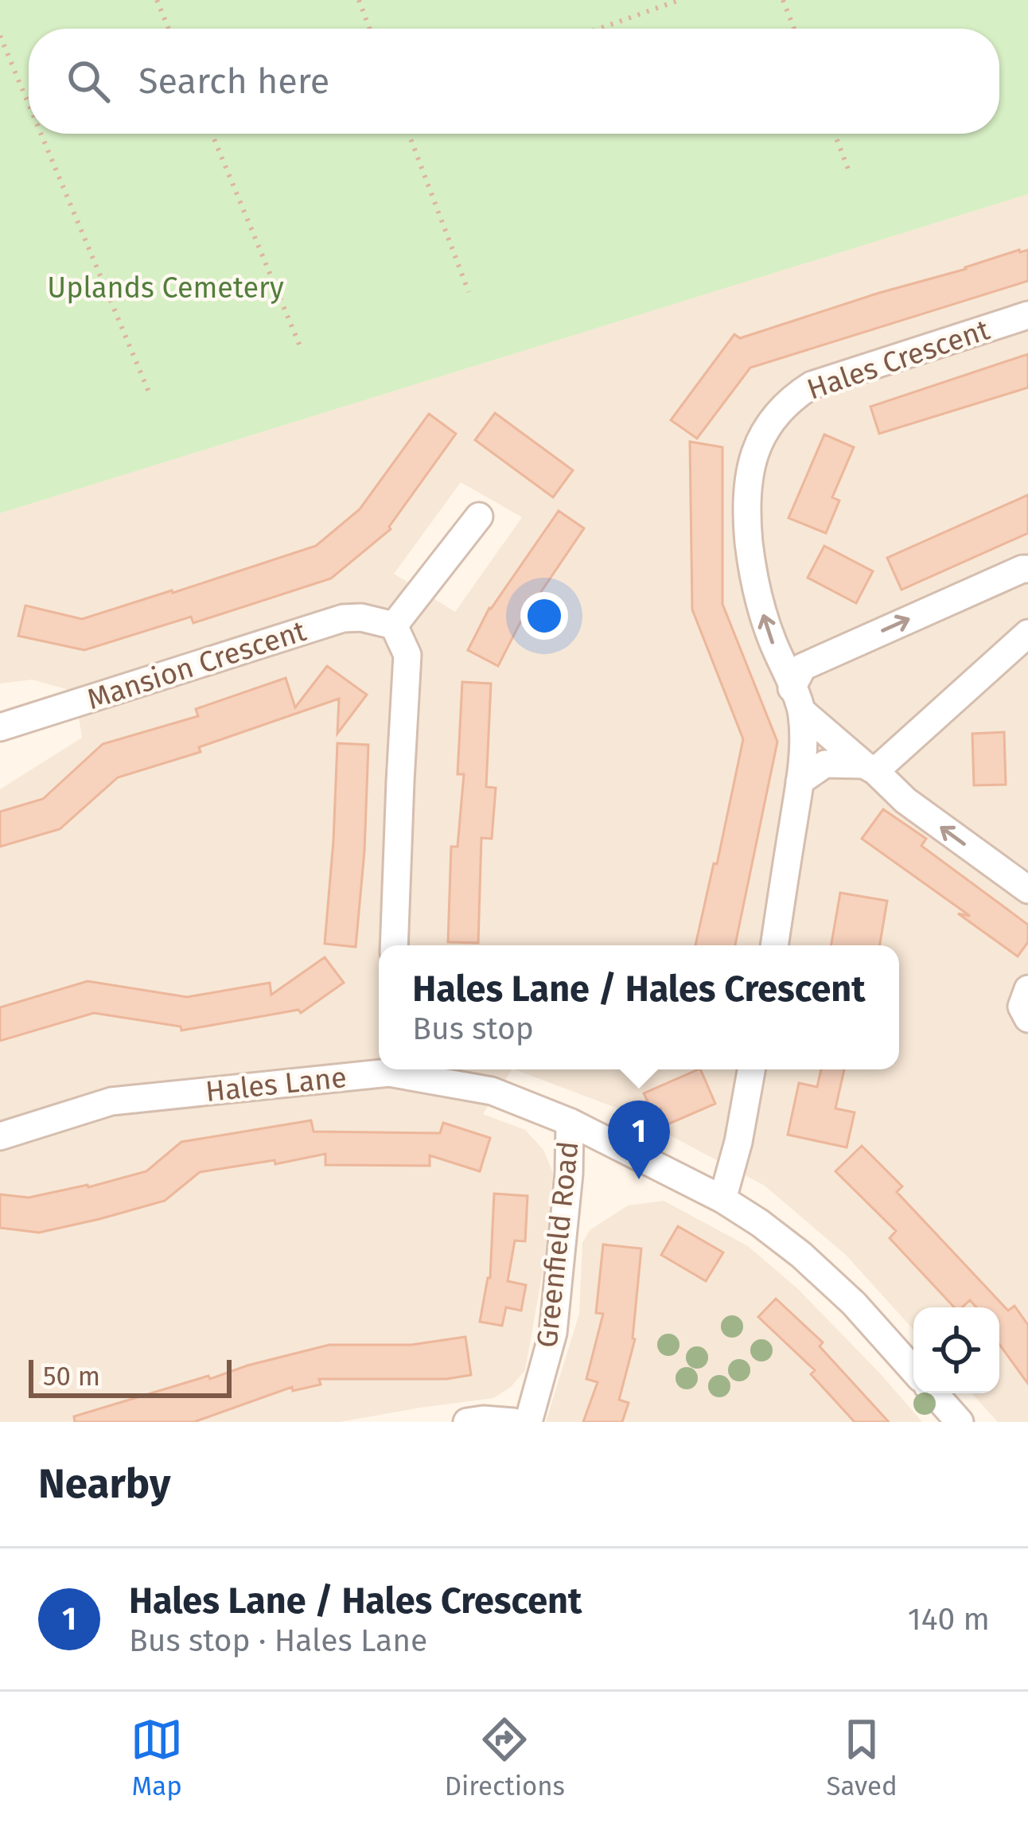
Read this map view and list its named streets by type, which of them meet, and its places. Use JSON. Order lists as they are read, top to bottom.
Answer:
{
  "streets": {
    "street": [
      "Hales Crescent",
      "Mansion Crescent",
      "Hales Lane",
      "Greenfield Road"
    ]
  },
  "crossings": [
    ["Hales Lane", "Greenfield Road"]
  ],
  "parks": ["Uplands Cemetery"],
  "scale_bar": "50 m",
  "page": {
    "search": "Search here",
    "popup": ["Hales Lane / Hales Crescent", "Bus stop"],
    "pins": "1",
    "scale": "50 m",
    "heading": "Nearby",
    "list": [
      {
        "mark": "1",
        "name": "Hales Lane / Hales Crescent",
        "note": "Bus stop · Hales Lane",
        "value": "140 m"
      }
    ],
    "nav": ["Map", "Directions", "Saved"]
  }
}
